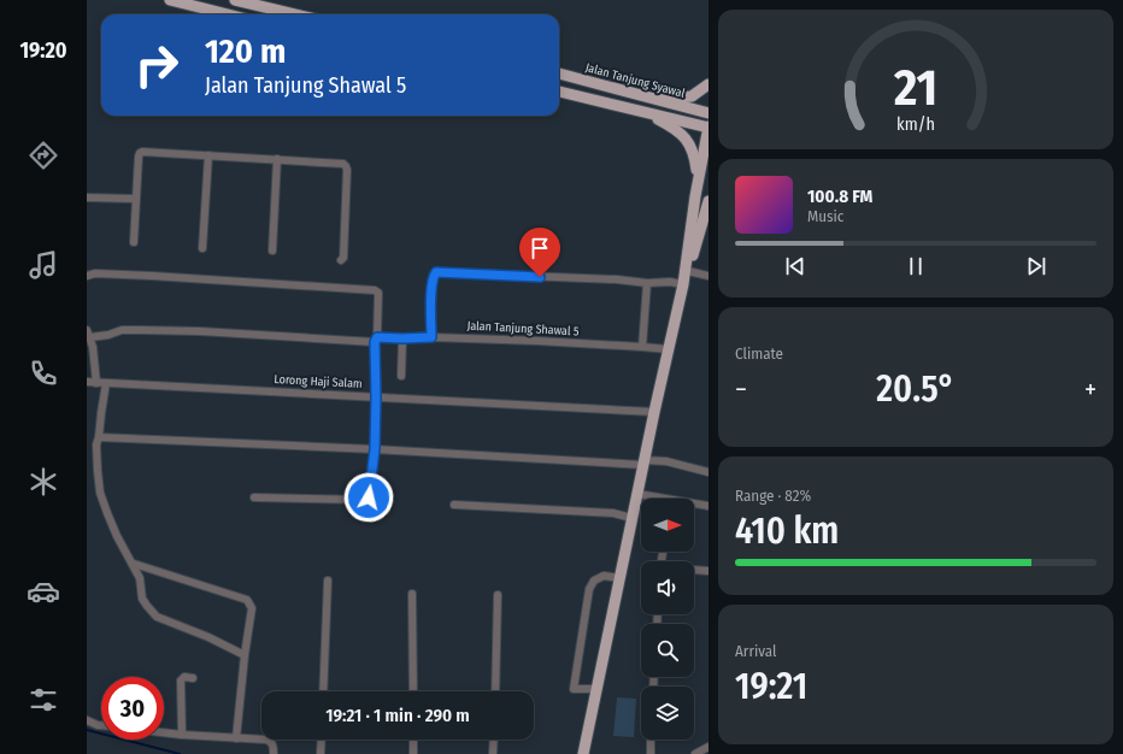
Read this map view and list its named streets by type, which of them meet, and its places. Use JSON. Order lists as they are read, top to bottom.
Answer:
{
  "streets": {
    "main road": ["Jalan Tanjung Syawal"],
    "street": ["Jalan Tanjung Shawal 5", "Lorong Haji Salam"]
  },
  "north": "right",
  "page": {
    "tabs": "19:20",
    "turn": ["120 m", "Jalan Tanjung Shawal 5"],
    "song": ["100.8 FM", "Music"],
    "tile": [
      "Climate",
      ["Range · 82%", "410 km"],
      ["Arrival", "19:21"]
    ],
    "heat": ["−", "20.5°", "+"],
    "limit": "30",
    "trip": "19:21 · 1 min · 290 m",
    "gauge": ["21", "km/h"]
  }
}
